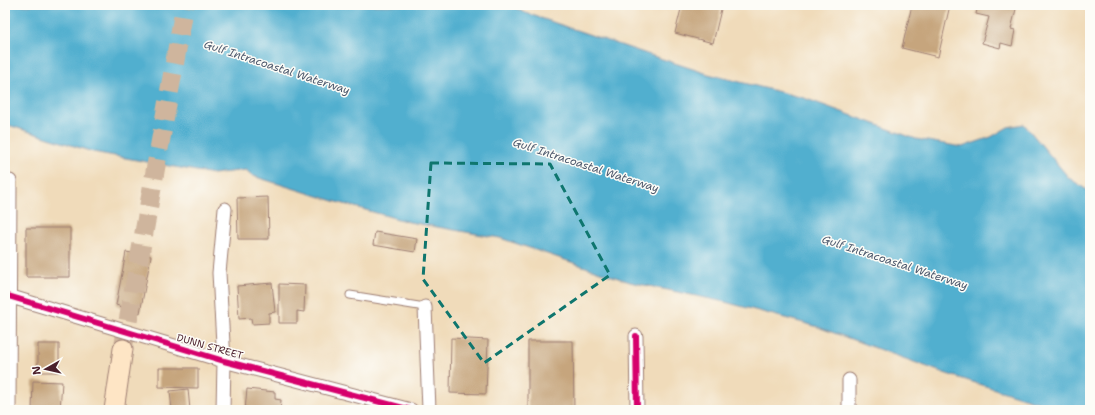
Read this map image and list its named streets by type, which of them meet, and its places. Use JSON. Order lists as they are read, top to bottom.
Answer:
{
  "streets": {
    "street": ["DUNN STREET"]
  },
  "water": ["Gulf Intracoastal Waterway"],
  "north": "left"
}
